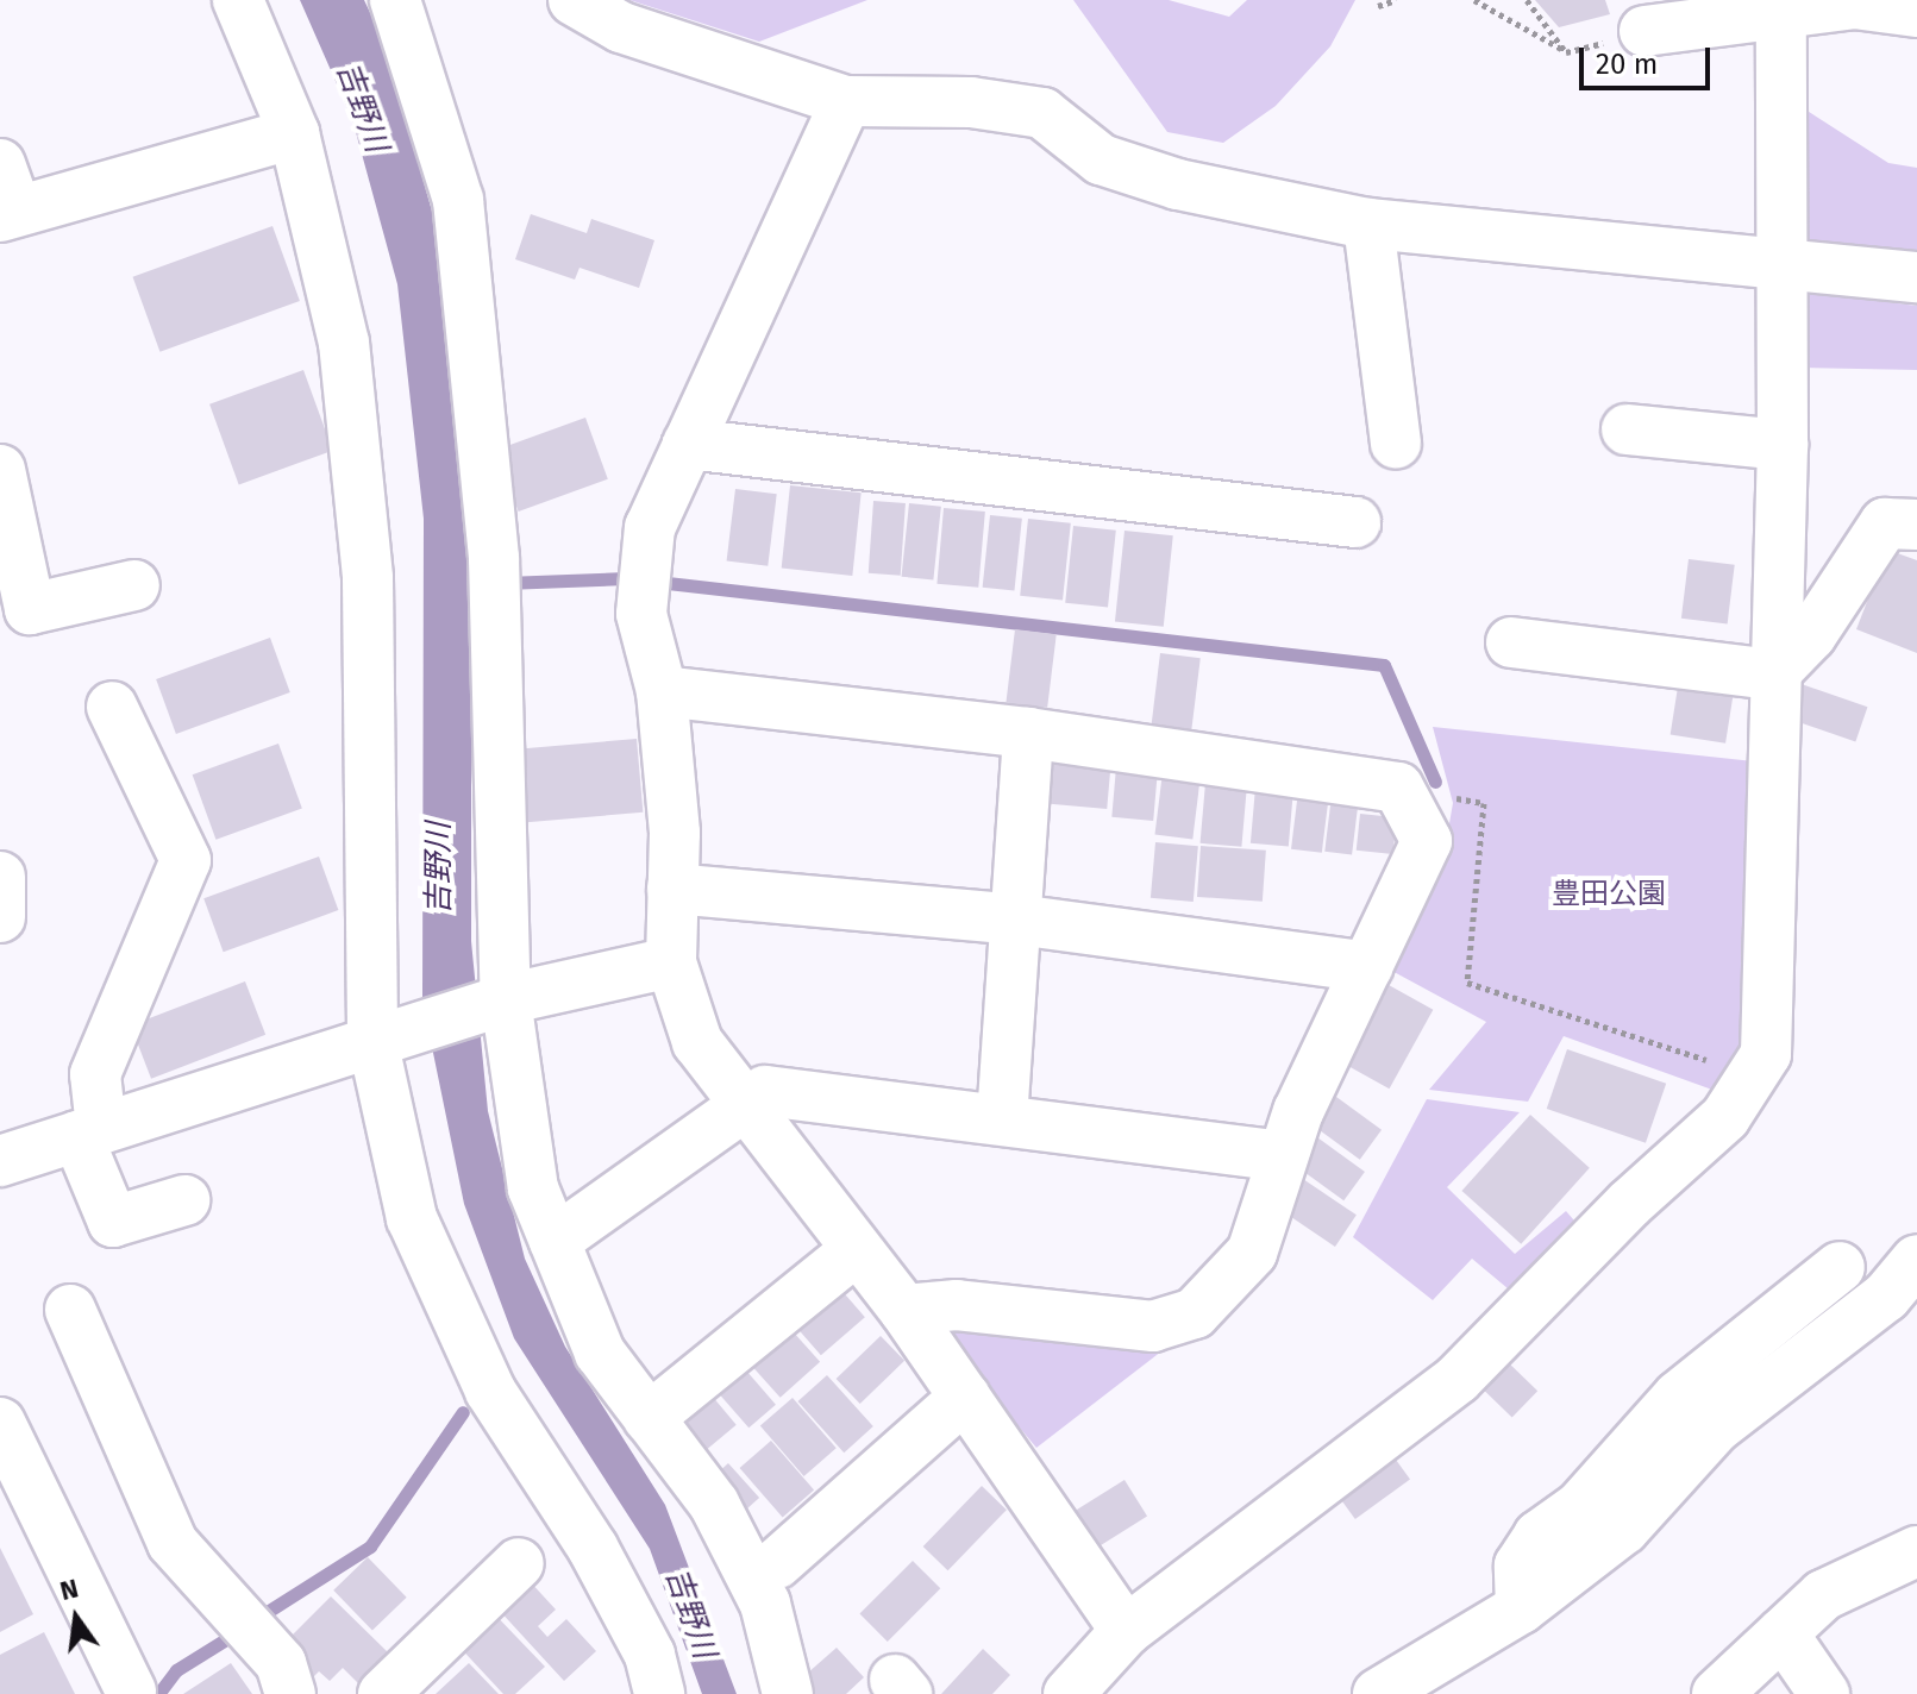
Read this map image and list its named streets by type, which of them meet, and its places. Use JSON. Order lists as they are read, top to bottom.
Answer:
{
  "water": ["吉野川"],
  "parks": ["豊田公園"],
  "scale_bar": "20 m",
  "north": "top"
}
